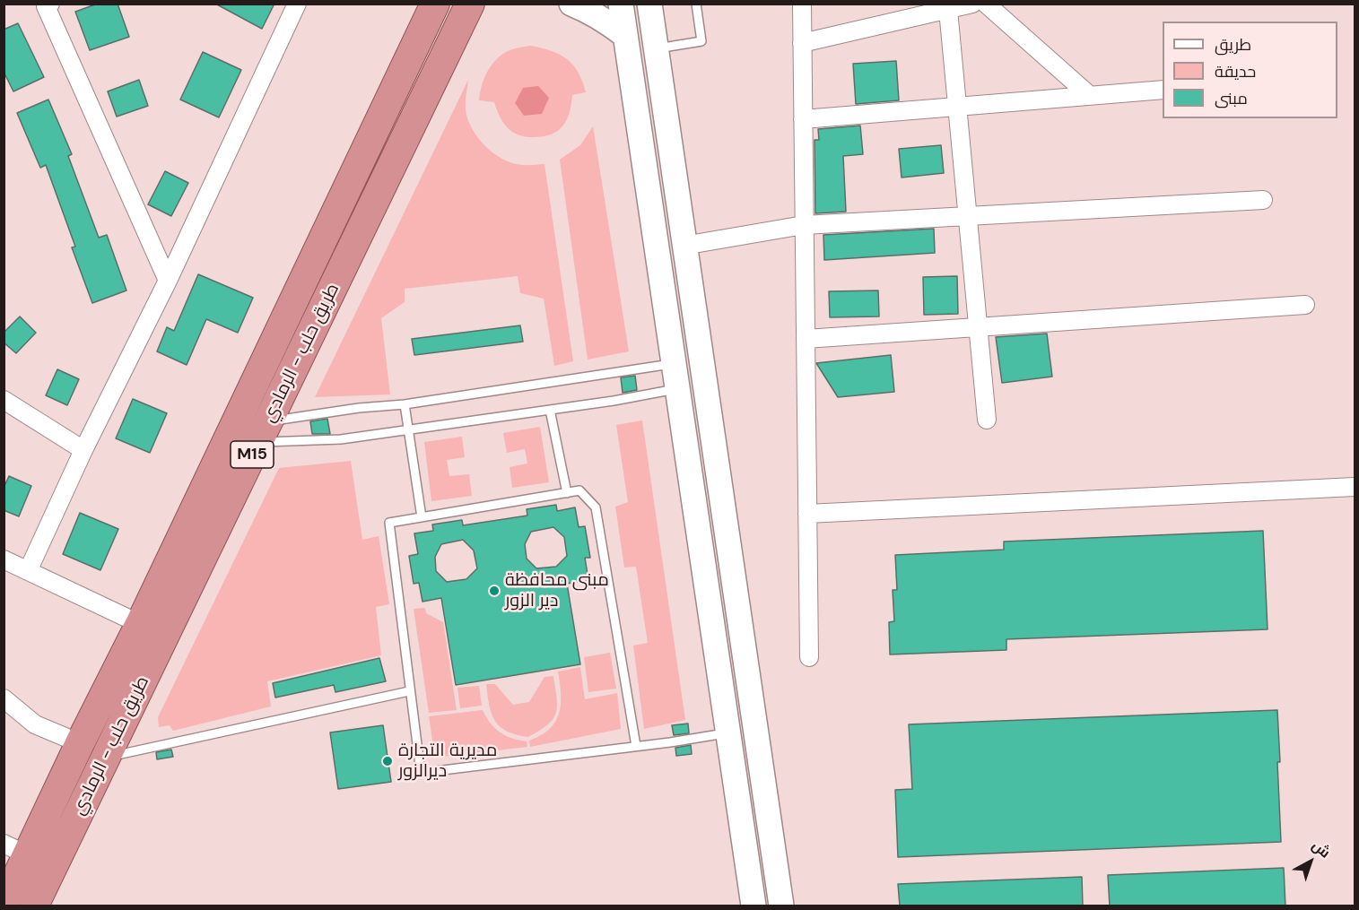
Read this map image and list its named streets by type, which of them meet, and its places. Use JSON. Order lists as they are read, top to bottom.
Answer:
{
  "streets": {
    "highway": ["طريق حلب - الرمادي", "M15"]
  },
  "places": ["مبنى محافظة دير الزور", "مديرية التجارة ديرالزور"],
  "legend": ["طريق", "حديقة", "مبنى"],
  "north": "top right"
}
